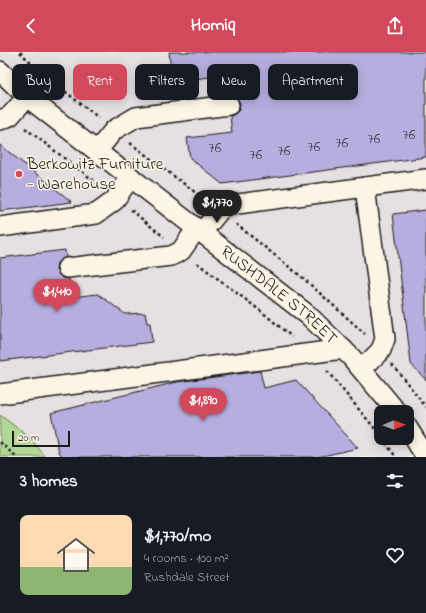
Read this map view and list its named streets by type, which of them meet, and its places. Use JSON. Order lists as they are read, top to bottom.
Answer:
{
  "streets": {
    "street": ["RUSHDALE STREET"]
  },
  "places": ["Berkowitz Furniture - Warehouse"],
  "house_numbers": [
    "76",
    "76",
    "76",
    "76",
    "76",
    "76",
    "76"
  ],
  "scale_bar": "20 m",
  "north": "right",
  "page": {
    "header": "Homiq",
    "chip": [
      "Buy",
      "Rent",
      "Filters",
      "New",
      "Apartment"
    ],
    "price": ["$1,770", "$1,410", "$1,890"],
    "scale": "20 m",
    "heading": "3 homes",
    "list": [
      {
        "name": "$1,770/mo",
        "note": "4 rooms · 100 m² · Rushdale Street"
      }
    ]
  }
}
